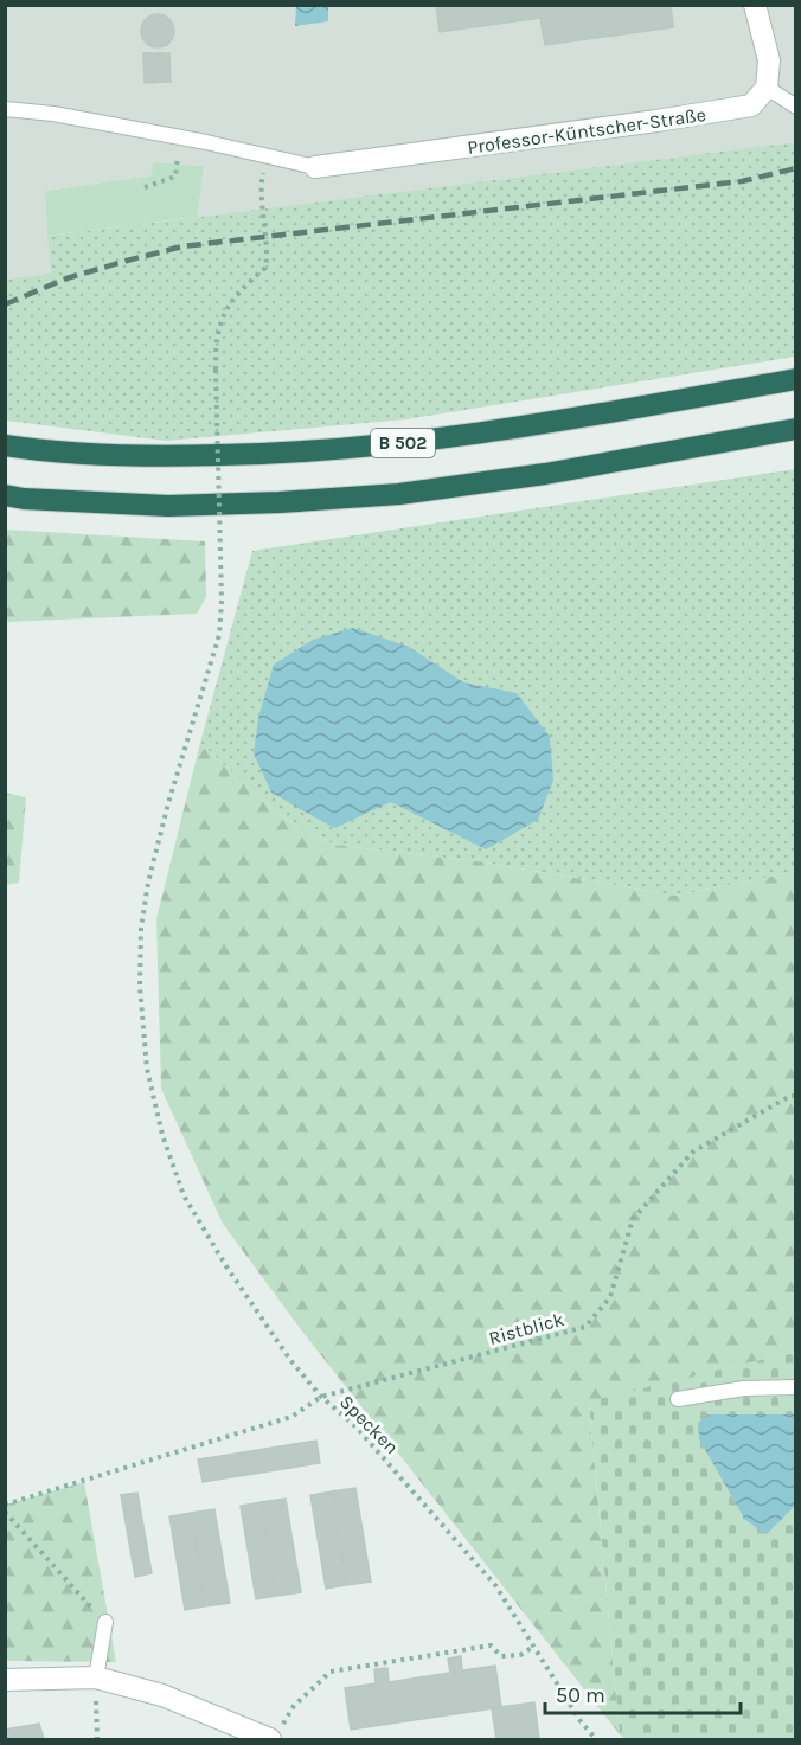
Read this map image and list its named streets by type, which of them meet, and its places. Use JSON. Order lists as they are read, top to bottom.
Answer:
{
  "streets": {
    "highway": ["B 502"],
    "street": ["Professor-Küntscher-Straße"],
    "path": ["Ristblick", "Specken"]
  },
  "crossings": [
    ["Ristblick", "Specken"]
  ],
  "scale_bar": "50 m"
}
